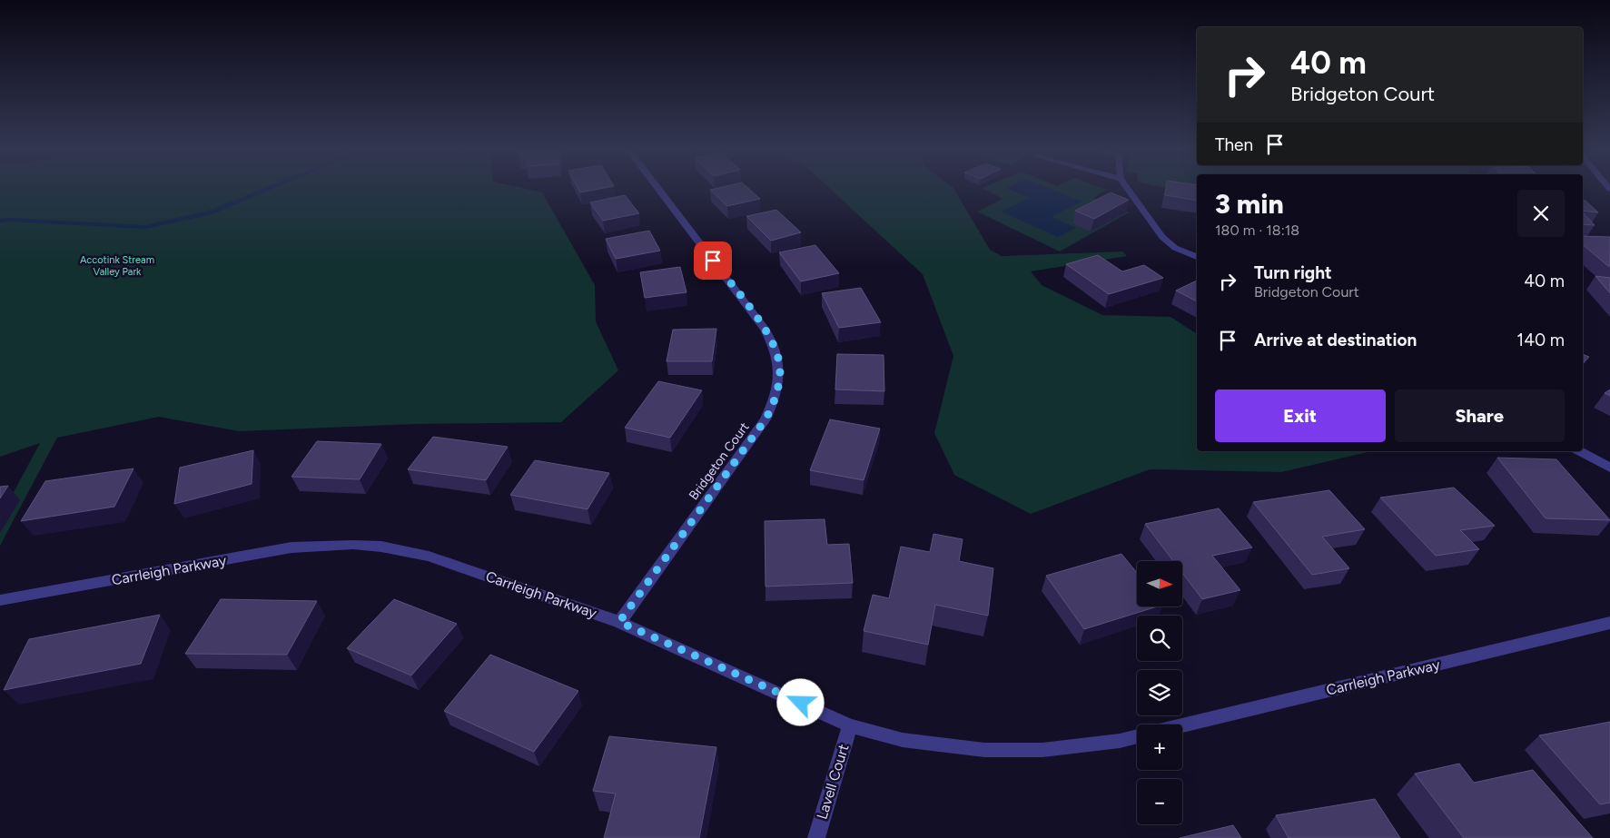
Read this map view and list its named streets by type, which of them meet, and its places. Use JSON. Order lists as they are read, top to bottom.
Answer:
{
  "streets": {
    "street": ["Bridgeton Court", "Carrleigh Parkway", "Lavell Court"]
  },
  "crossings": [
    ["Bridgeton Court", "Carrleigh Parkway"],
    ["Carrleigh Parkway", "Lavell Court"]
  ],
  "parks": ["Accotink Stream Valley Park"],
  "north": "right",
  "page": {
    "turn": ["40 m", "Bridgeton Court"],
    "then": "Then",
    "heading": ["3 min", "180 m · 18:18"],
    "list": [
      {
        "name": "Turn right",
        "note": "Bridgeton Court",
        "value": "40 m"
      },
      {
        "name": "Arrive at destination",
        "value": "140 m"
      }
    ],
    "buttons": ["Exit", "Share"],
    "map_buttons": ["+", "−"]
  }
}
